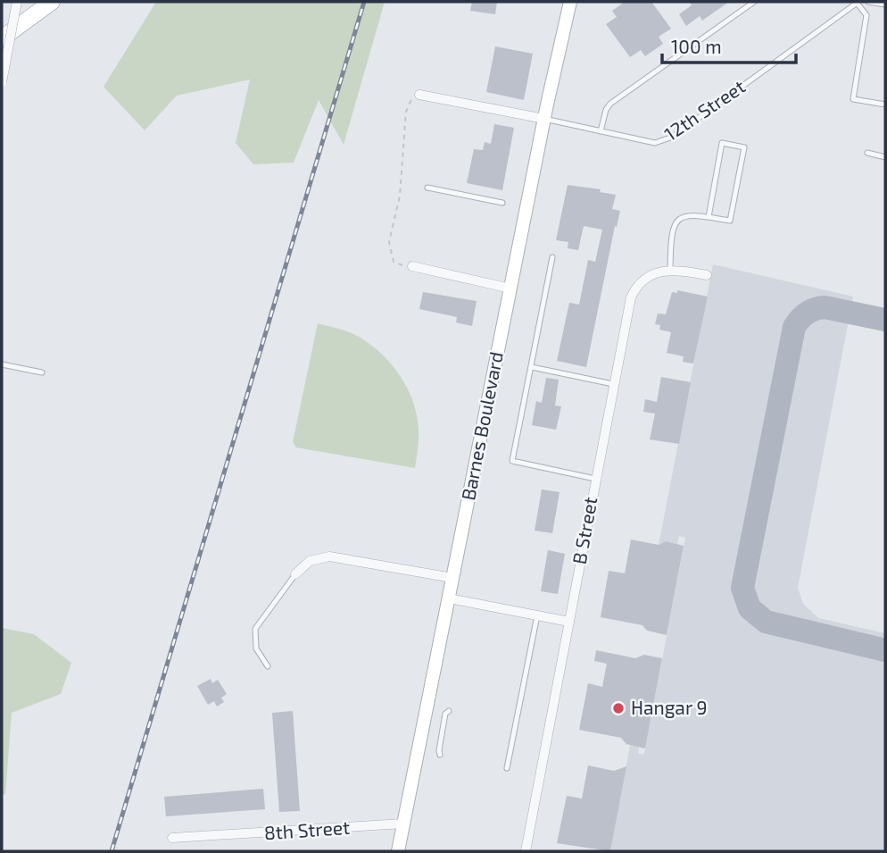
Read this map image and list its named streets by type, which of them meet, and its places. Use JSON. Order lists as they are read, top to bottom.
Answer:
{
  "streets": {
    "street": [
      "12th Street",
      "Barnes Boulevard",
      "B Street",
      "8th Street"
    ]
  },
  "crossings": [
    ["12th Street", "Barnes Boulevard"],
    ["Barnes Boulevard", "8th Street"]
  ],
  "places": ["Hangar 9"],
  "scale_bar": "100 m"
}
